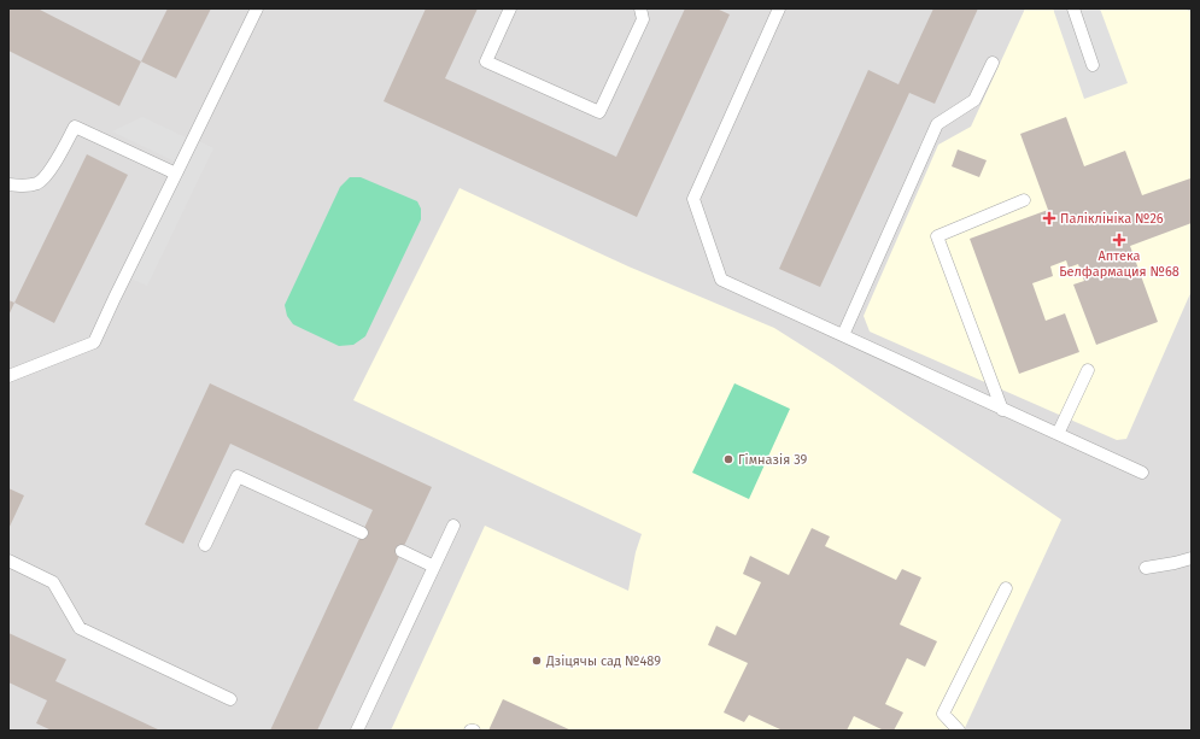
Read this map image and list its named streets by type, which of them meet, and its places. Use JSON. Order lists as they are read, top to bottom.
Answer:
{
  "places": {
    "health": ["Паліклініка №26", "Аптека Белфармация №68"],
    "other": ["Гімназія 39", "Дзіцячы сад №489"]
  }
}
